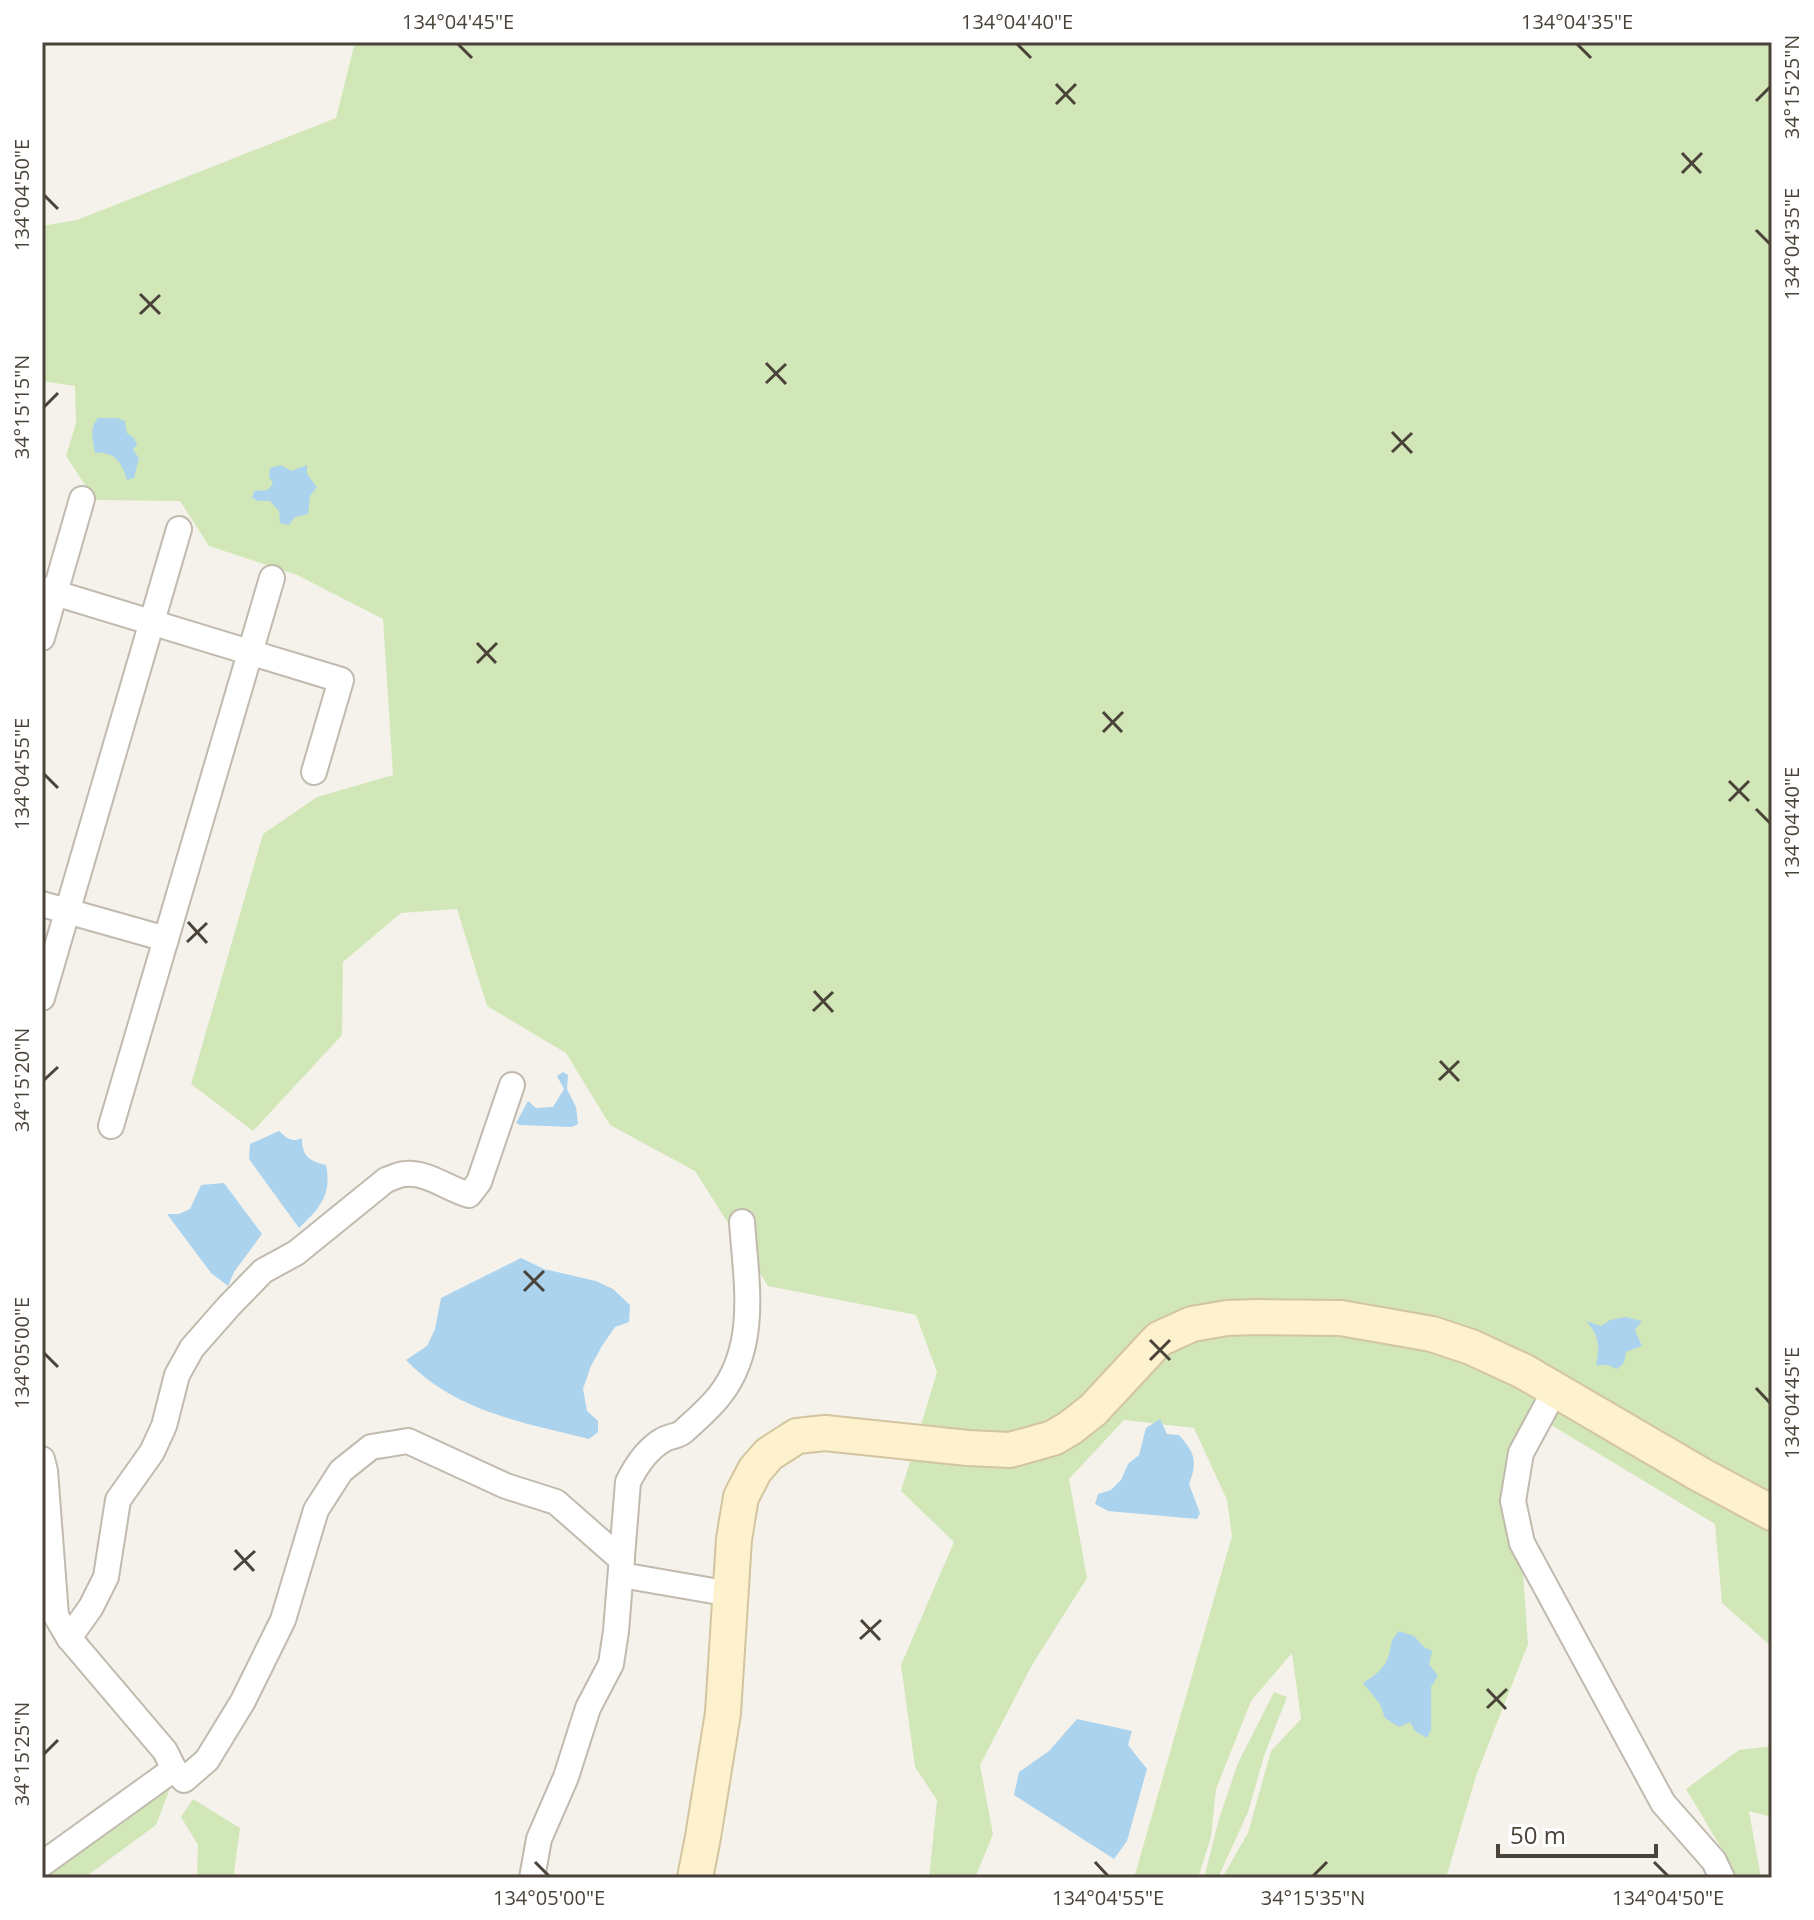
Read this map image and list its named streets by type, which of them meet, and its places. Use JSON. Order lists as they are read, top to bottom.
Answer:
{
  "scale_bar": "50 m",
  "coordinates": [
    "134°04'45\"E",
    "134°04'40\"E",
    "134°04'35\"E",
    "34°15'25\"N",
    "134°04'50\"E",
    "34°15'15\"N",
    "134°04'55\"E",
    "34°15'20\"N",
    "134°05'00\"E",
    "34°15'35\"N"
  ]
}
